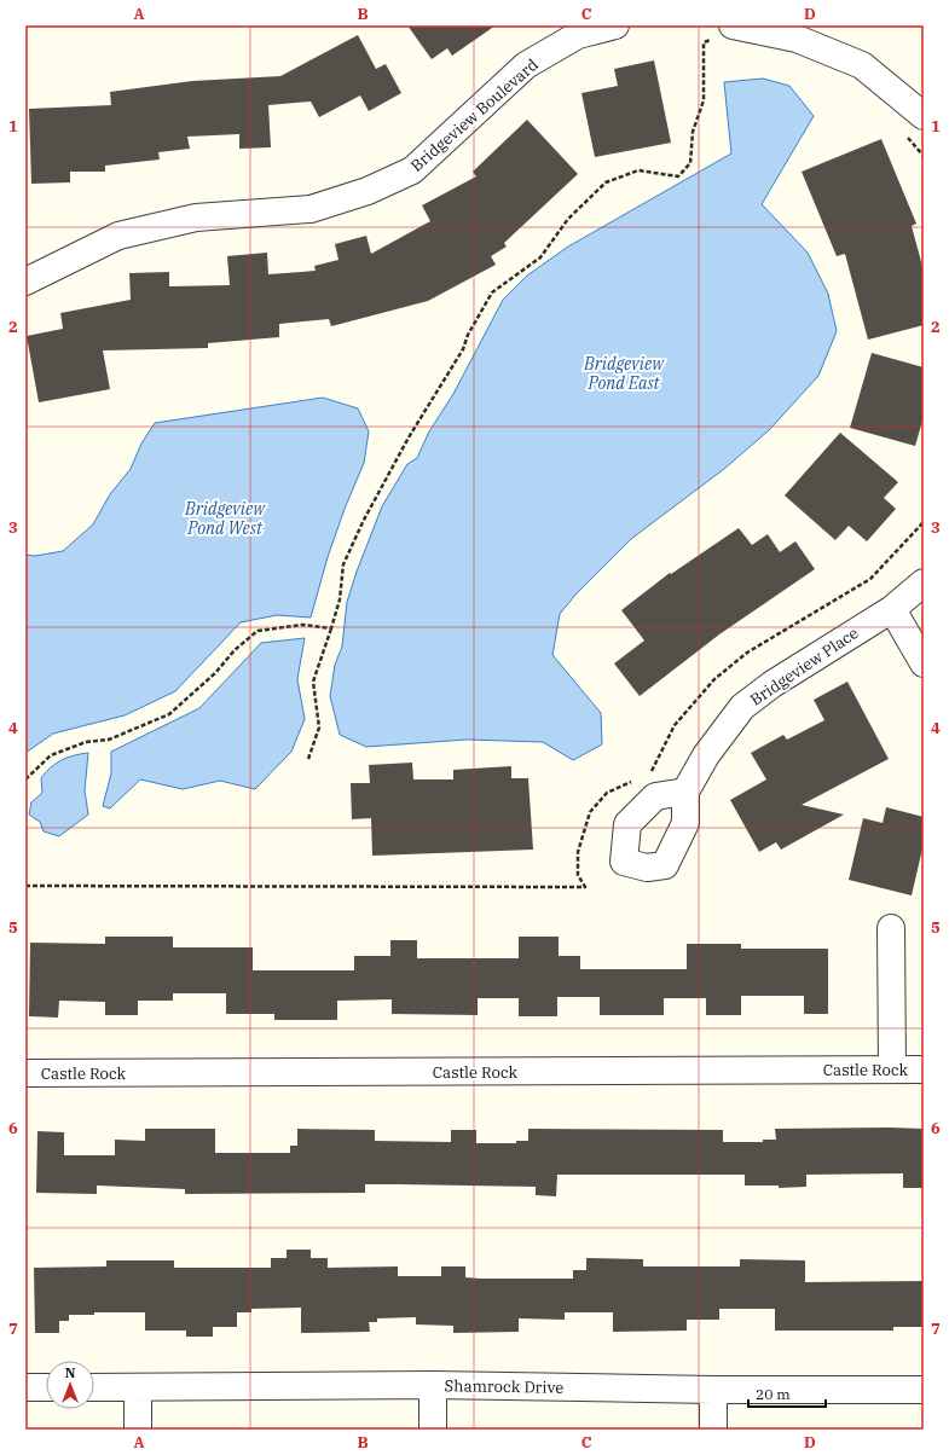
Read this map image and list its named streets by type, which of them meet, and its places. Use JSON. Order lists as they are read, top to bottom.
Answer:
{
  "streets": {
    "street": [
      "Bridgeview Boulevard",
      "Bridgeview Place",
      "Castle Rock",
      "Shamrock Drive"
    ]
  },
  "water": ["Bridgeview Pond East", "Bridgeview Pond West"],
  "scale_bar": "20 m",
  "north": "top",
  "grid": {
    "columns": [
      "A",
      "B",
      "C",
      "D"
    ],
    "rows": [
      "1",
      "2",
      "3",
      "4",
      "5",
      "6",
      "7"
    ]
  }
}
